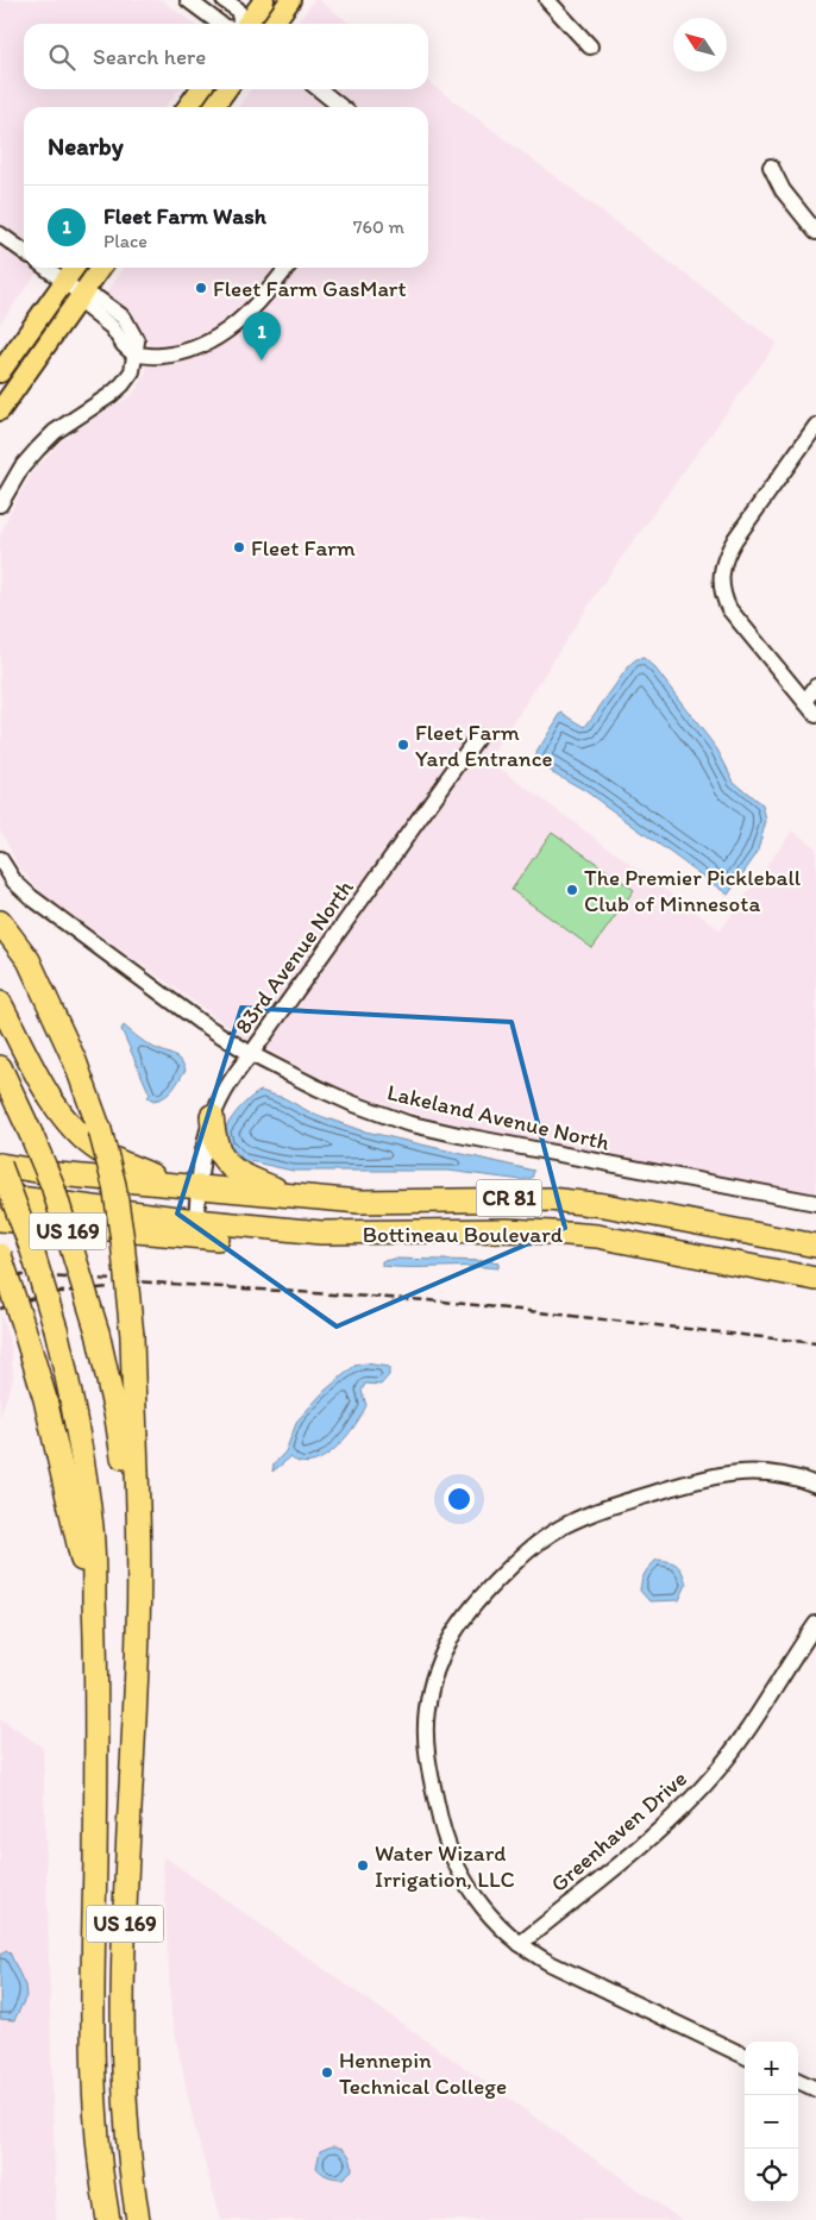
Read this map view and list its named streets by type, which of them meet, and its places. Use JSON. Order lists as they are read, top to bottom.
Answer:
{
  "streets": {
    "highway": ["CR 81", "US 169", "Bottineau Boulevard"],
    "street": ["83rd Avenue North", "Lakeland Avenue North", "Greenhaven Drive"]
  },
  "crossings": [
    ["83rd Avenue North", "Lakeland Avenue North"],
    ["83rd Avenue North", "Bottineau Boulevard"],
    ["US 169", "Bottineau Boulevard"]
  ],
  "places": [
    "Fleet Farm GasMart",
    "Fleet Farm",
    "Fleet Farm Yard Entrance",
    "The Premier Pickleball Club of Minnesota",
    "Water Wizard Irrigation, LLC",
    "Hennepin Technical College"
  ],
  "north": "top left",
  "page": {
    "search": "Search here",
    "heading": "Nearby",
    "list": [
      {
        "mark": "1",
        "name": "Fleet Farm Wash",
        "note": "Place",
        "value": "760 m"
      }
    ],
    "pins": "1",
    "map_buttons": ["+", "−"]
  }
}
